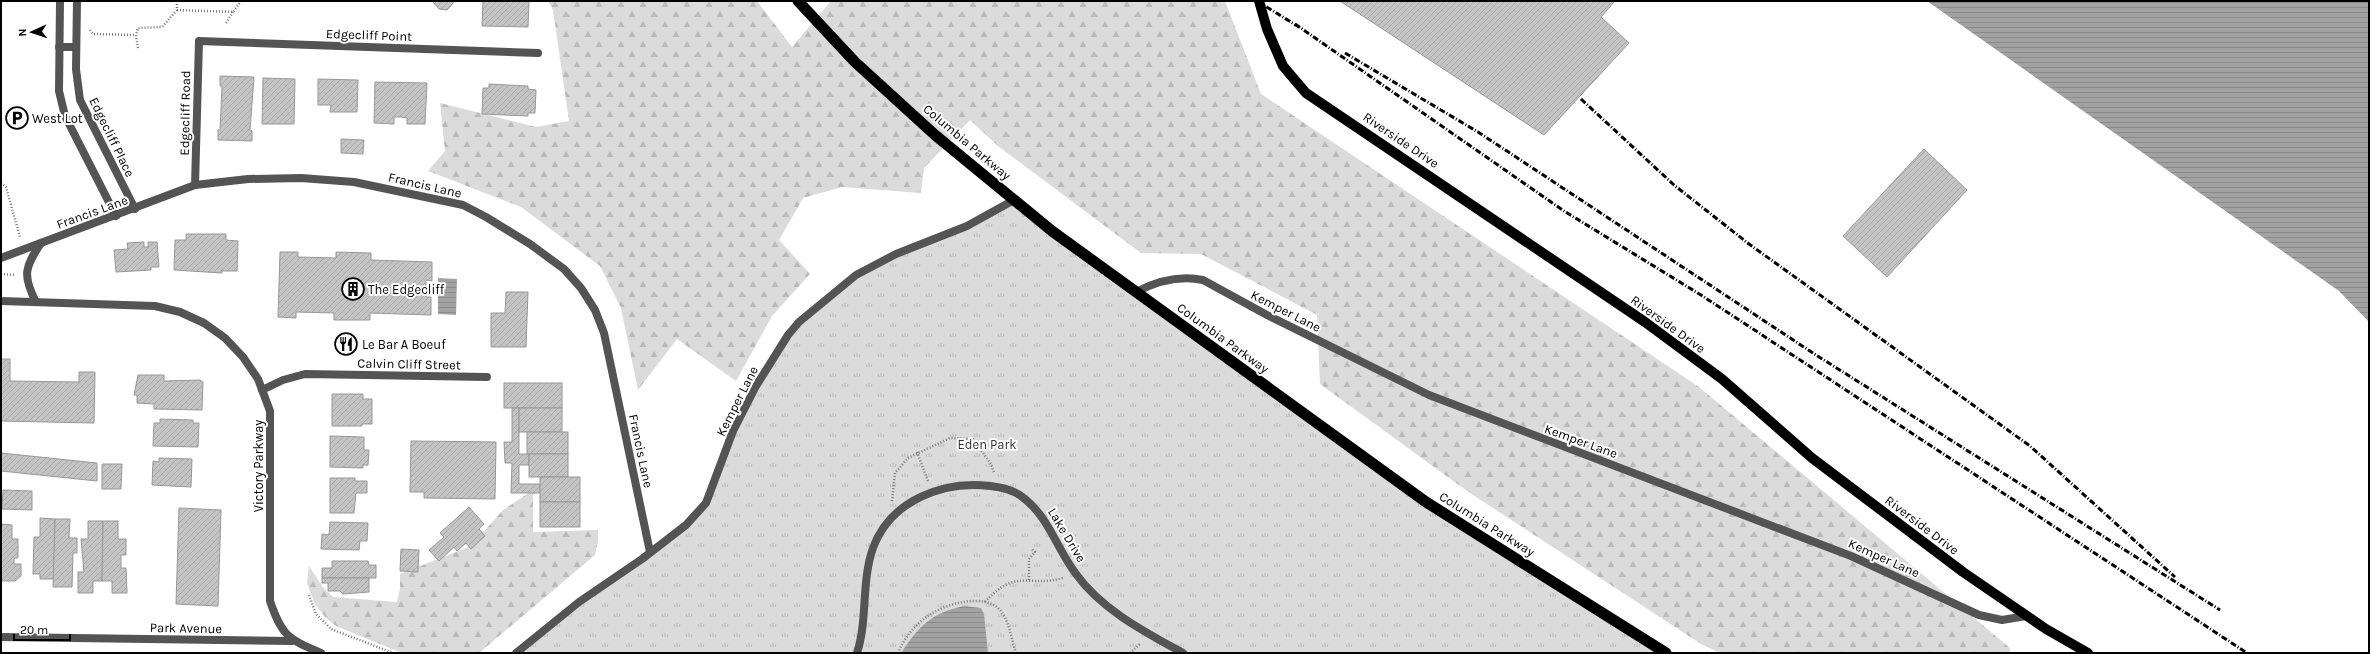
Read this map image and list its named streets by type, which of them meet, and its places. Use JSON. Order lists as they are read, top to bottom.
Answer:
{
  "streets": {
    "highway": ["Columbia Parkway"],
    "main road": ["Riverside Drive"],
    "street": [
      "Edgecliff Point",
      "Edgecliff Road",
      "Edgecliff Place",
      "Francis Lane",
      "Kemper Lane",
      "Calvin Cliff Street",
      "Victory Parkway",
      "Lake Drive",
      "Park Avenue"
    ]
  },
  "crossings": [
    ["Edgecliff Point", "Edgecliff Road"],
    ["Edgecliff Road", "Francis Lane"],
    ["Edgecliff Place", "Francis Lane"],
    ["Riverside Drive", "Kemper Lane"],
    ["Columbia Parkway", "Kemper Lane"],
    ["Francis Lane", "Kemper Lane"],
    ["Calvin Cliff Street", "Victory Parkway"],
    ["Victory Parkway", "Park Avenue"]
  ],
  "parks": ["Eden Park"],
  "places": {
    "parking": ["West Lot"],
    "building": ["The Edgecliff"],
    "restaurant": ["Le Bar A Boeuf"]
  },
  "scale_bar": "20 m",
  "north": "left"
}
